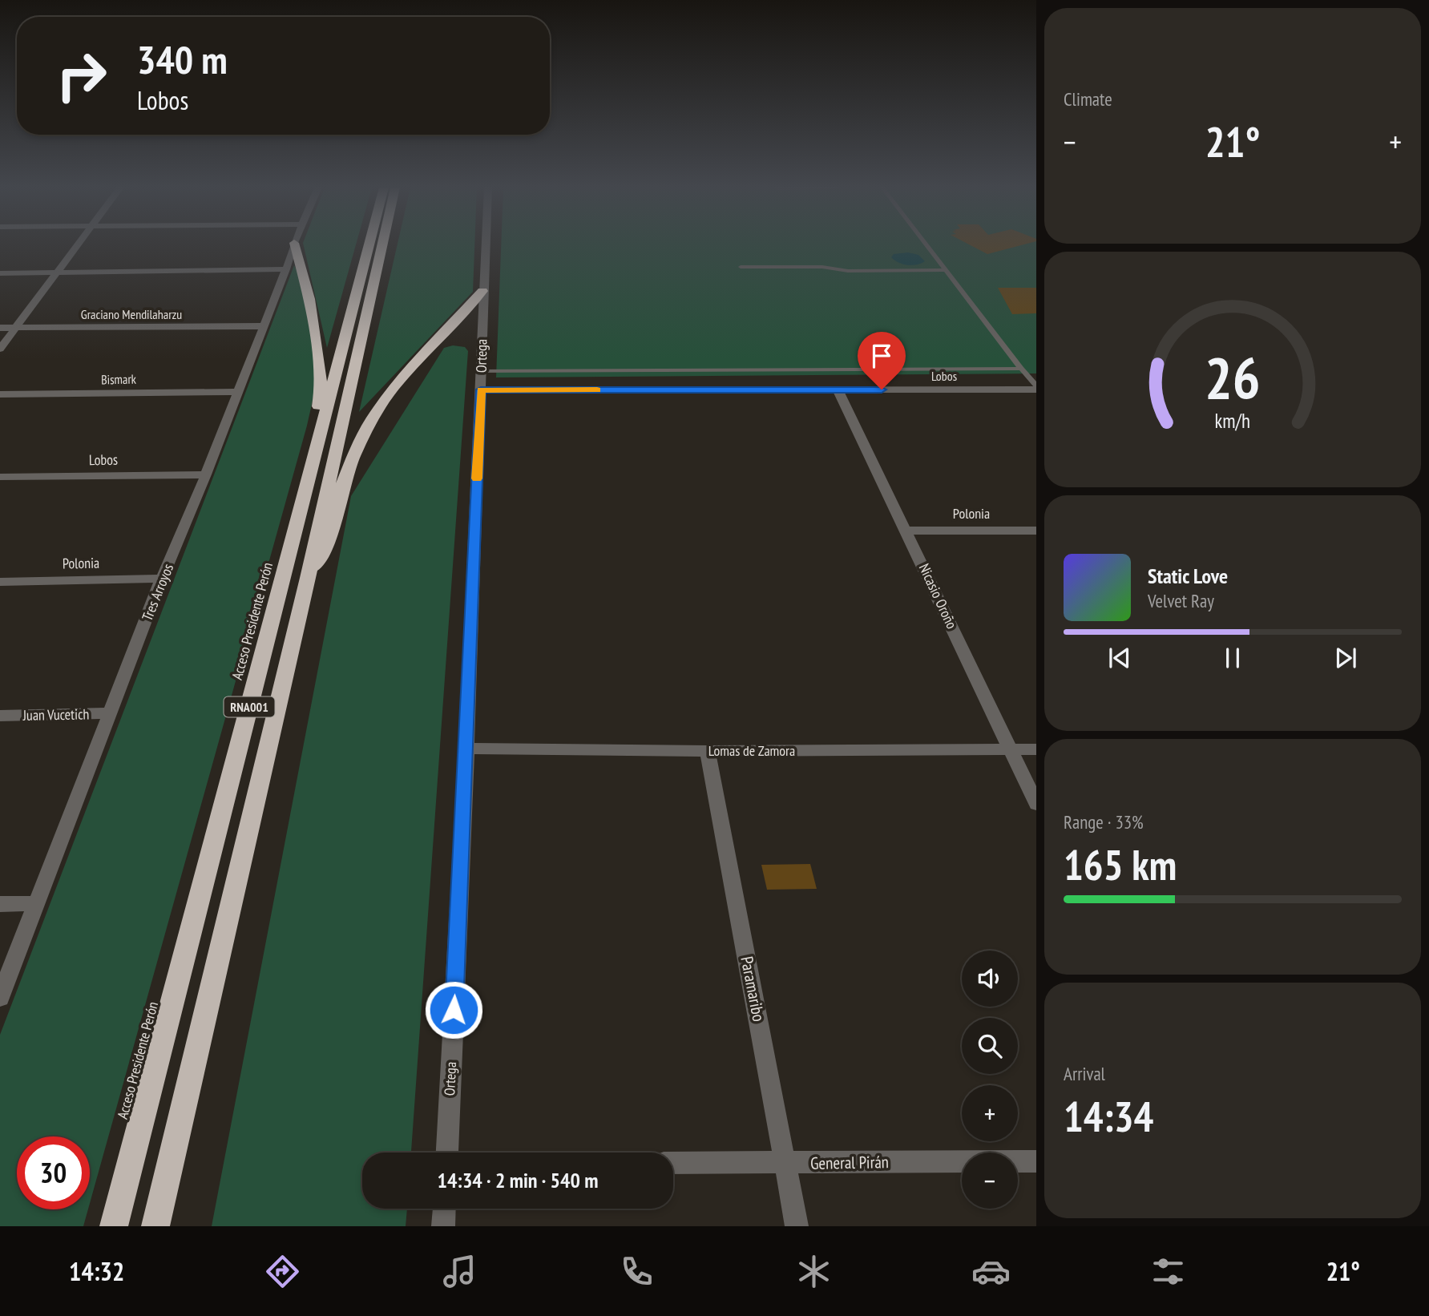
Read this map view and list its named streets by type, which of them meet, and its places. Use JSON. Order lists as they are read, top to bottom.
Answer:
{
  "streets": {
    "highway": ["Acceso Presidente Perón", "RNA001"],
    "street": [
      "Graciano Mendilaharzu",
      "Ortega",
      "Lobos",
      "Bismark",
      "Polonia",
      "Tres Arroyos",
      "Nicasio Oroño",
      "Juan Vucetich",
      "Lomas de Zamora",
      "Paramaribo",
      "General Pirán"
    ]
  },
  "crossings": [
    ["Graciano Mendilaharzu", "Tres Arroyos"],
    ["Ortega", "Lobos"],
    ["Ortega", "Lomas de Zamora"],
    ["Lobos", "Tres Arroyos"],
    ["Lobos", "Nicasio Oroño"],
    ["Bismark", "Tres Arroyos"],
    ["Polonia", "Tres Arroyos"],
    ["Polonia", "Nicasio Oroño"],
    ["Tres Arroyos", "Juan Vucetich"],
    ["Nicasio Oroño", "Lomas de Zamora"],
    ["Lomas de Zamora", "Paramaribo"],
    ["Paramaribo", "General Pirán"]
  ],
  "page": {
    "tile": [
      "Climate",
      ["Range · 33%", "165 km"],
      ["Arrival", "14:34"]
    ],
    "turn": ["340 m", "Lobos"],
    "heat": ["−", "21°", "+"],
    "song": ["Static Love", "Velvet Ray"],
    "map_buttons": ["+", "−"],
    "limit": "30",
    "trip": "14:34 · 2 min · 540 m",
    "tabs": ["14:32", "21°"],
    "gauge": ["26", "km/h"]
  }
}
